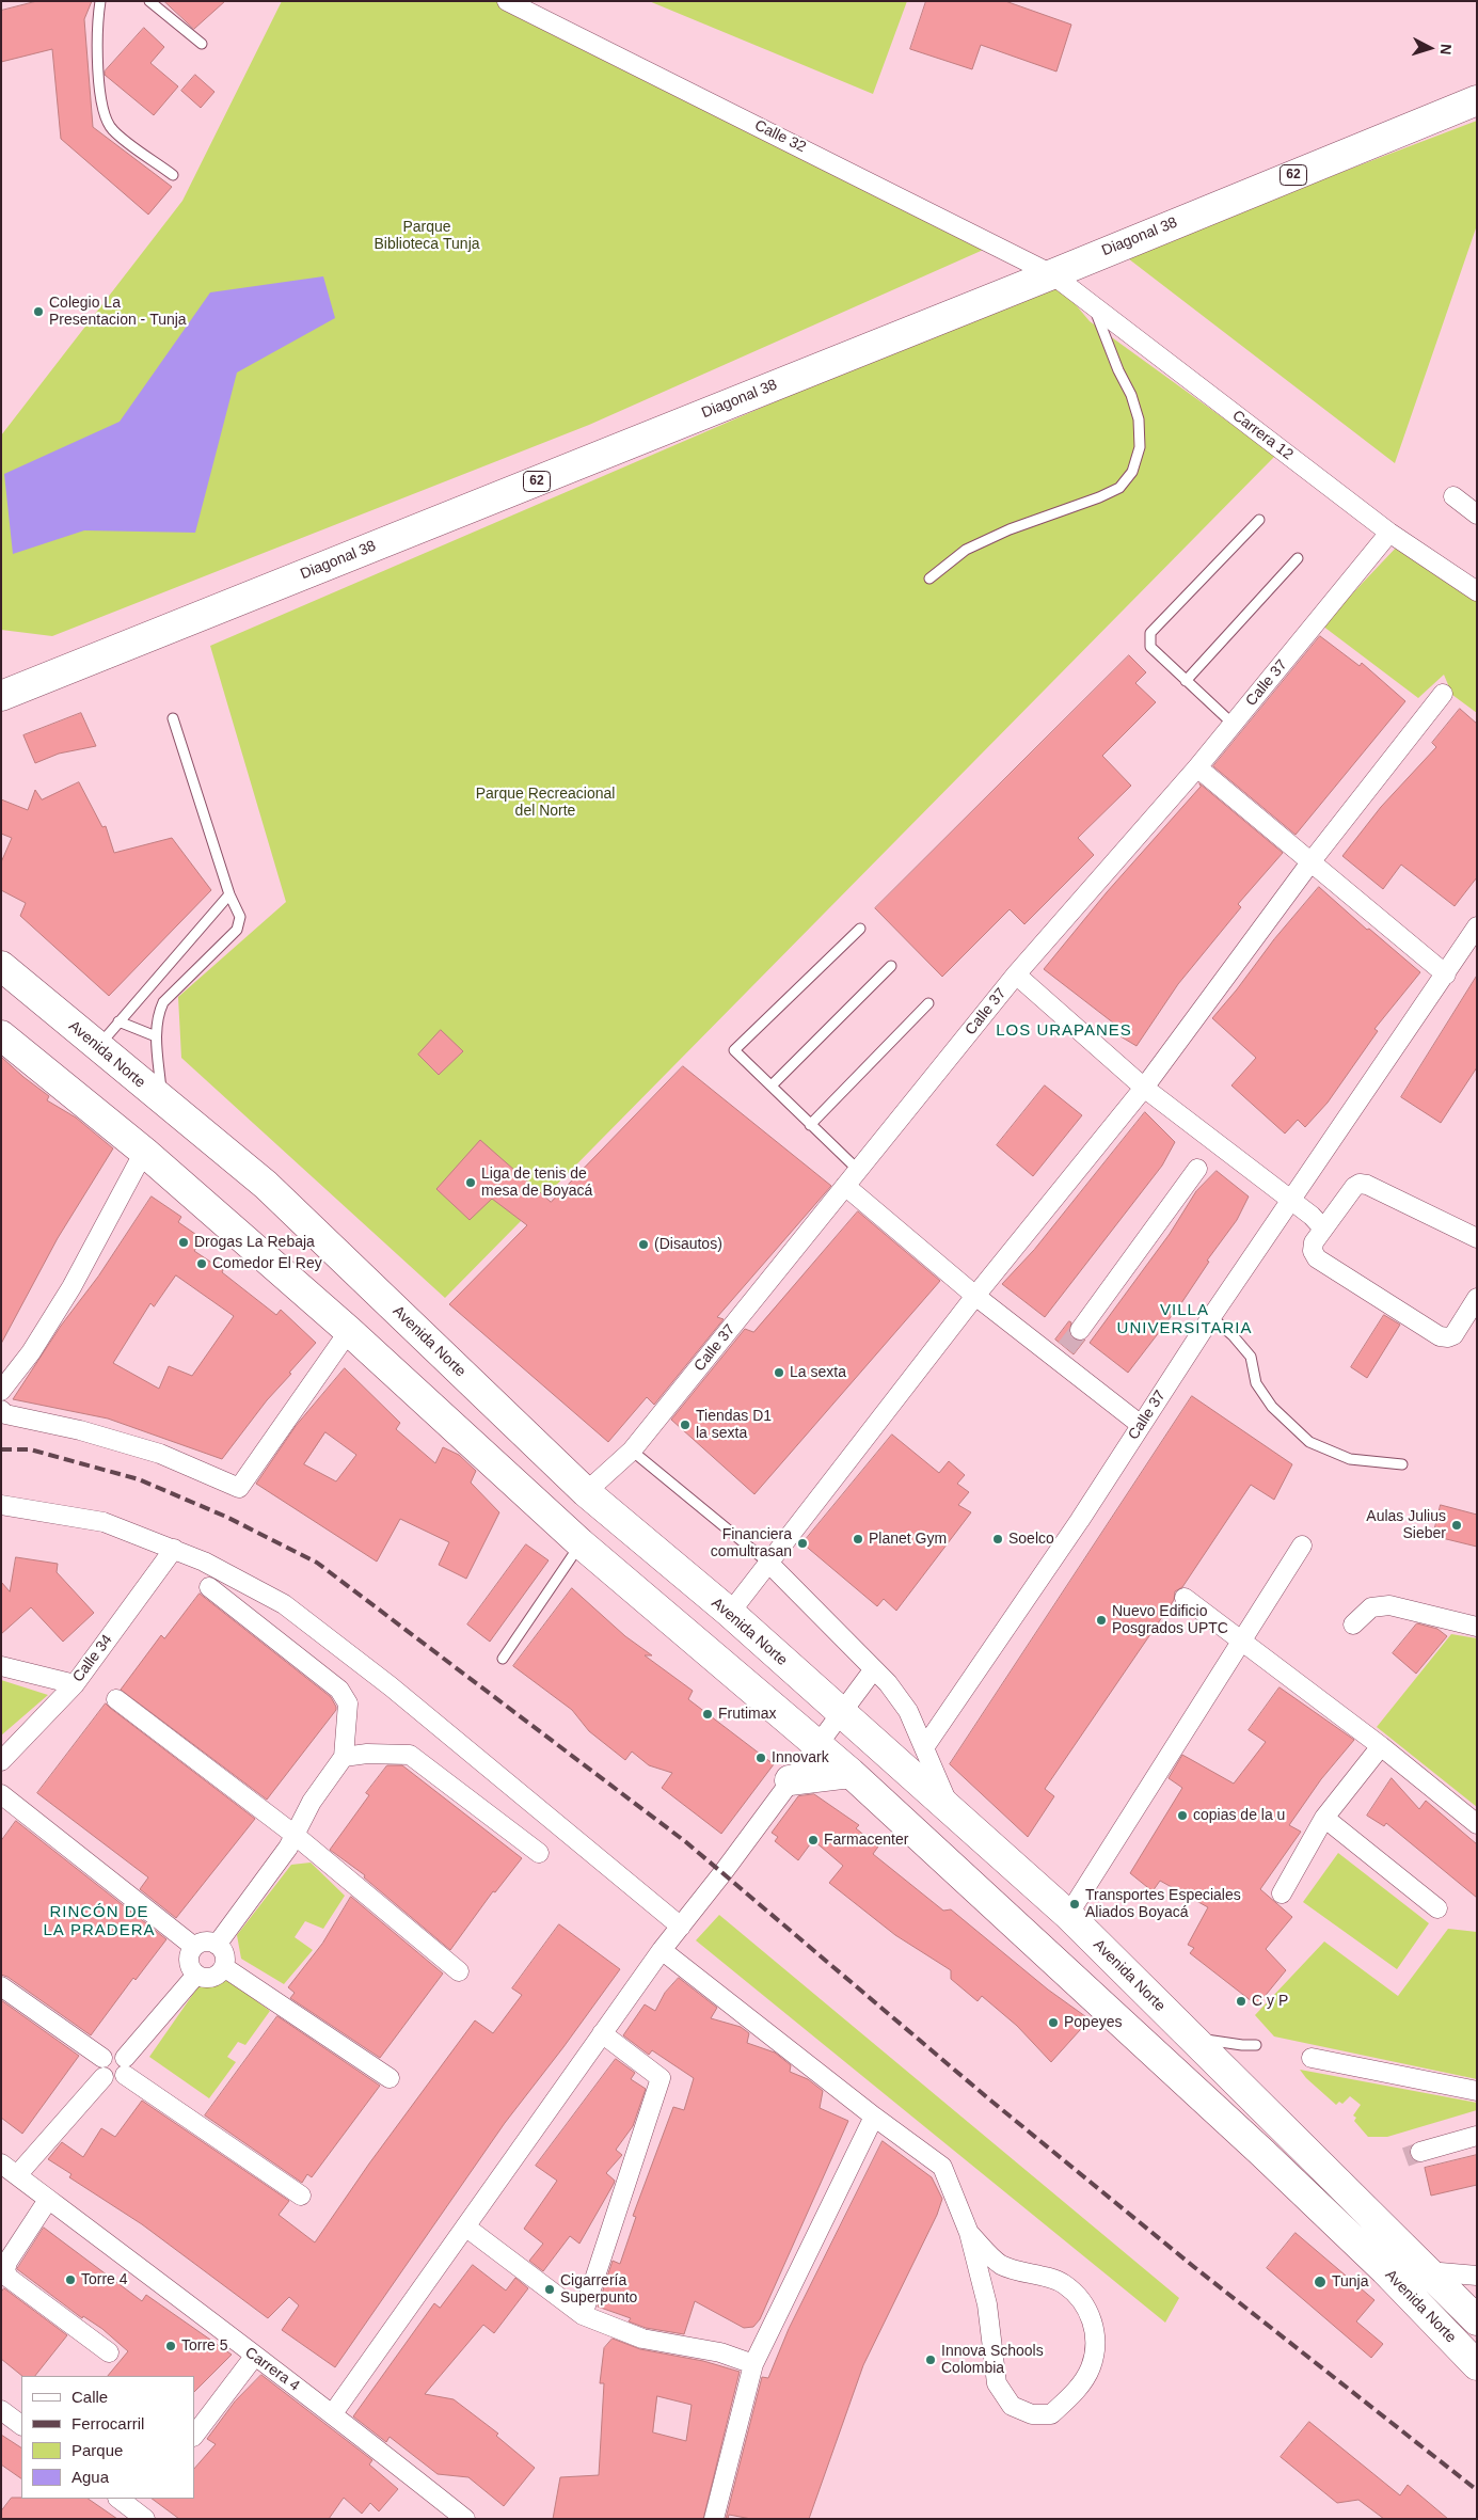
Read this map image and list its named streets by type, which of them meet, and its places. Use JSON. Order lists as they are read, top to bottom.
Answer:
{
  "streets": {
    "main road": ["62", "Diagonal 38", "Avenida Norte"],
    "street": [
      "Calle 32",
      "Carrera 12",
      "Calle 37",
      "Calle 34",
      "Carrera 4"
    ]
  },
  "crossings": [
    ["Calle 32", "Diagonal 38"],
    ["Calle 32", "Carrera 12"],
    ["Diagonal 38", "Carrera 12"],
    ["Carrera 12", "Calle 37"],
    ["Calle 37", "Avenida Norte"]
  ],
  "districts": ["LOS URAPANES", "VILLA UNIVERSITARIA", "RINCÓN DE LA PRADERA"],
  "parks": ["Parque Biblioteca Tunja", "Parque Recreacional del Norte"],
  "places": [
    "Colegio La Presentacion - Tunja",
    "Liga de tenis de mesa de Boyacá",
    "Drogas La Rebaja",
    "(Disautos)",
    "Comedor El Rey",
    "La sexta",
    "Tiendas D1 la sexta",
    "Aulas Julius Sieber",
    "Planet Gym",
    "Soelco",
    "Financiera comultrasan",
    "Nuevo Edificio Posgrados UPTC",
    "Frutimax",
    "Innovark",
    "copias de la u",
    "Farmacenter",
    "Transportes Especiales Aliados Boyacá",
    "C y P",
    "Popeyes",
    "Torre 4",
    "Tunja",
    "Cigarrería Superpunto",
    "Torre 5",
    "Innova Schools Colombia"
  ],
  "legend": [
    "Calle",
    "Ferrocarril",
    "Parque",
    "Agua"
  ],
  "north": "right"
}
